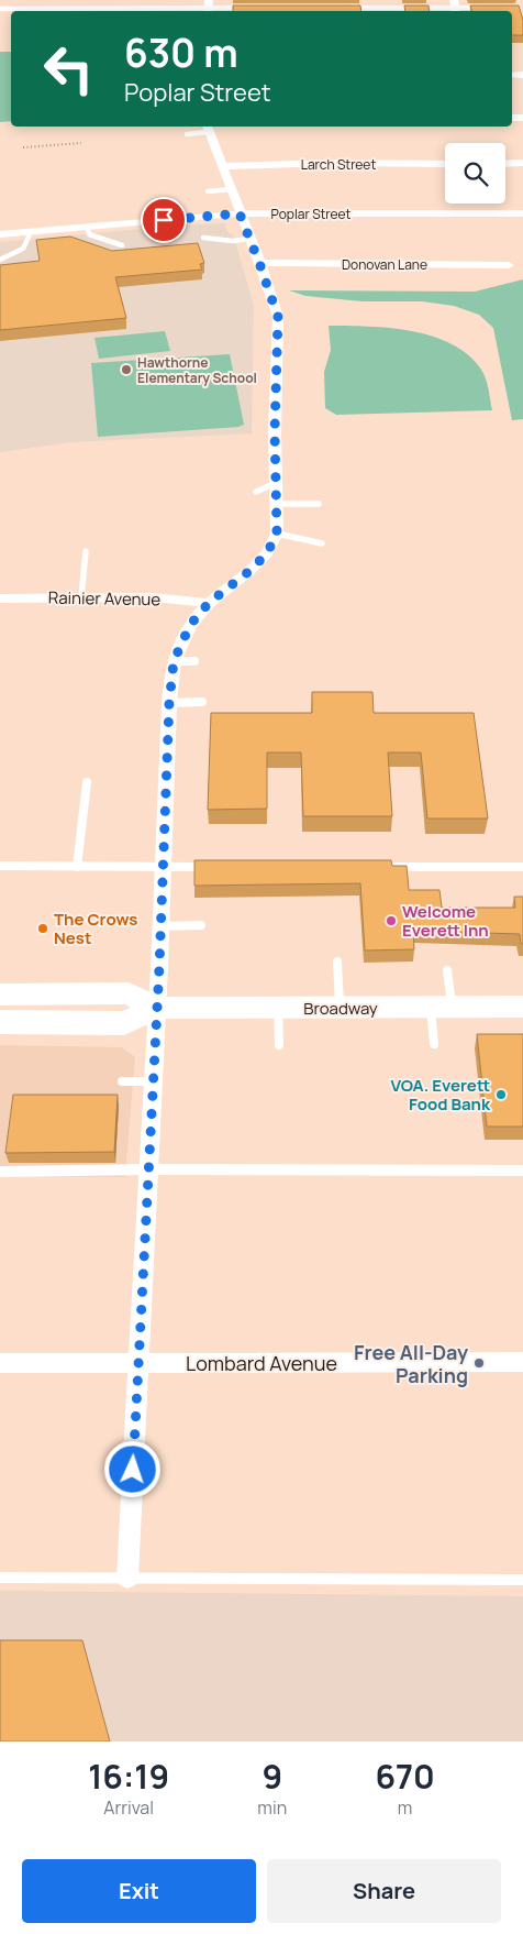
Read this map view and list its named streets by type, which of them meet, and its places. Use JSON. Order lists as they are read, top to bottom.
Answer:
{
  "streets": {
    "main road": ["Broadway"],
    "street": [
      "Larch Street",
      "Poplar Street",
      "Donovan Lane",
      "Rainier Avenue",
      "Lombard Avenue"
    ]
  },
  "places": [
    "Hawthorne Elementary School",
    "Welcome Everett Inn",
    "The Crows Nest",
    "VOA. Everett Food Bank",
    "Free All-Day Parking"
  ],
  "page": {
    "turn": ["630 m", "Poplar Street"],
    "eta": [
      "16:19",
      "Arrival",
      "9",
      "min",
      "670",
      "m"
    ],
    "buttons": ["Exit", "Share"]
  }
}
